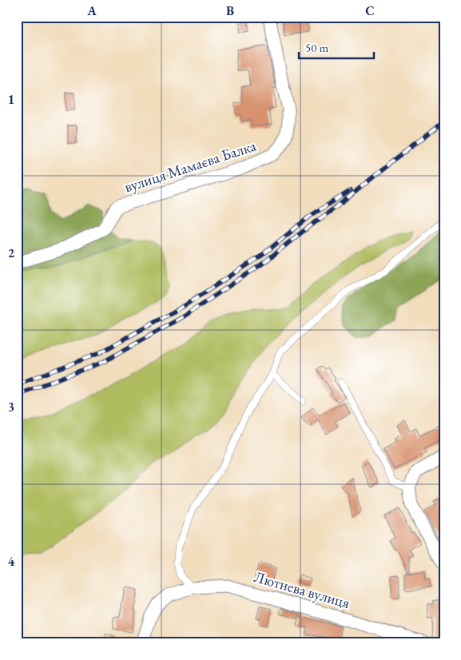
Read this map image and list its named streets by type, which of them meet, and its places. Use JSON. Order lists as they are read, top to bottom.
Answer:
{
  "streets": {
    "street": ["вулиця Мамаєва Балка", "Лютнева вулиця"]
  },
  "scale_bar": "50 m",
  "grid": {
    "columns": ["A", "B", "C"],
    "rows": [
      "1",
      "2",
      "3",
      "4"
    ]
  }
}
